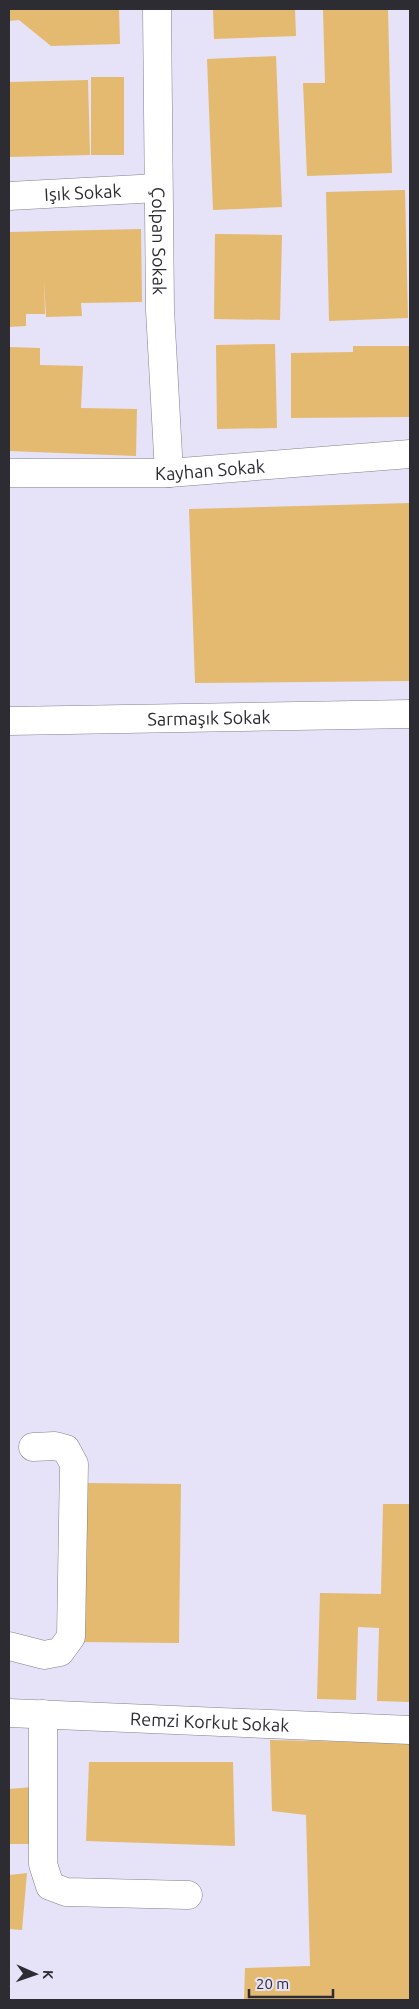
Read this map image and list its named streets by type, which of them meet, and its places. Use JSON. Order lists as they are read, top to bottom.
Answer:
{
  "streets": {
    "street": [
      "Işık Sokak",
      "Çolpan Sokak",
      "Kayhan Sokak",
      "Sarmaşık Sokak",
      "Remzi Korkut Sokak"
    ]
  },
  "crossings": [
    ["Işık Sokak", "Çolpan Sokak"],
    ["Çolpan Sokak", "Kayhan Sokak"]
  ],
  "scale_bar": "20 m",
  "north": "right"
}
